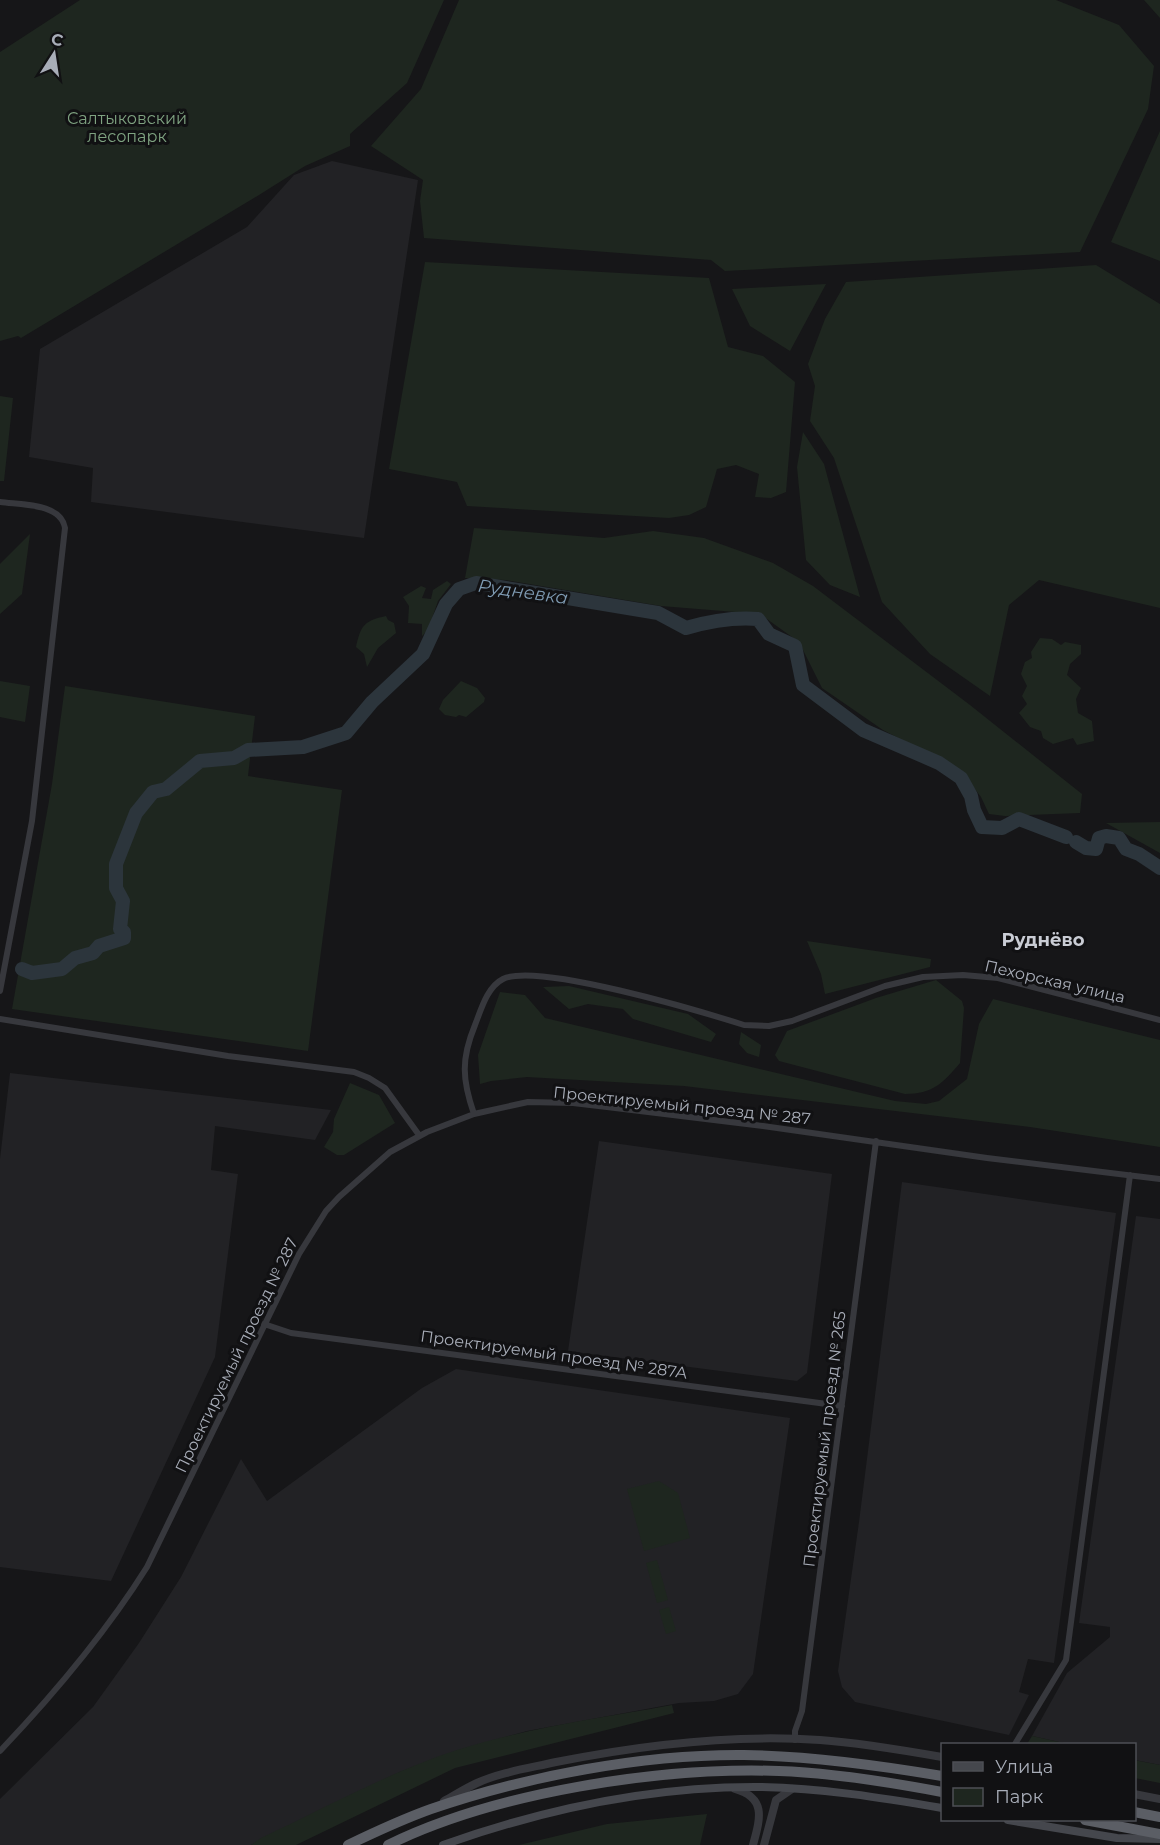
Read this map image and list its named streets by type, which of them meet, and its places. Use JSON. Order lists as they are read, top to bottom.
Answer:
{
  "streets": {
    "street": [
      "Пехорская улица",
      "Проектируемый проезд № 287",
      "Проектируемый проезд № 287А",
      "Проектируемый проезд № 265"
    ]
  },
  "crossings": [
    ["Пехорская улица", "Проектируемый проезд № 287"],
    ["Проектируемый проезд № 287", "Проектируемый проезд № 287А"],
    ["Проектируемый проезд № 287", "Проектируемый проезд № 265"],
    ["Проектируемый проезд № 287А", "Проектируемый проезд № 265"]
  ],
  "districts": ["Руднёво"],
  "water": ["Рудневка"],
  "parks": ["Салтыковский лесопарк"],
  "legend": ["Улица", "Парк"],
  "north": "top"
}
